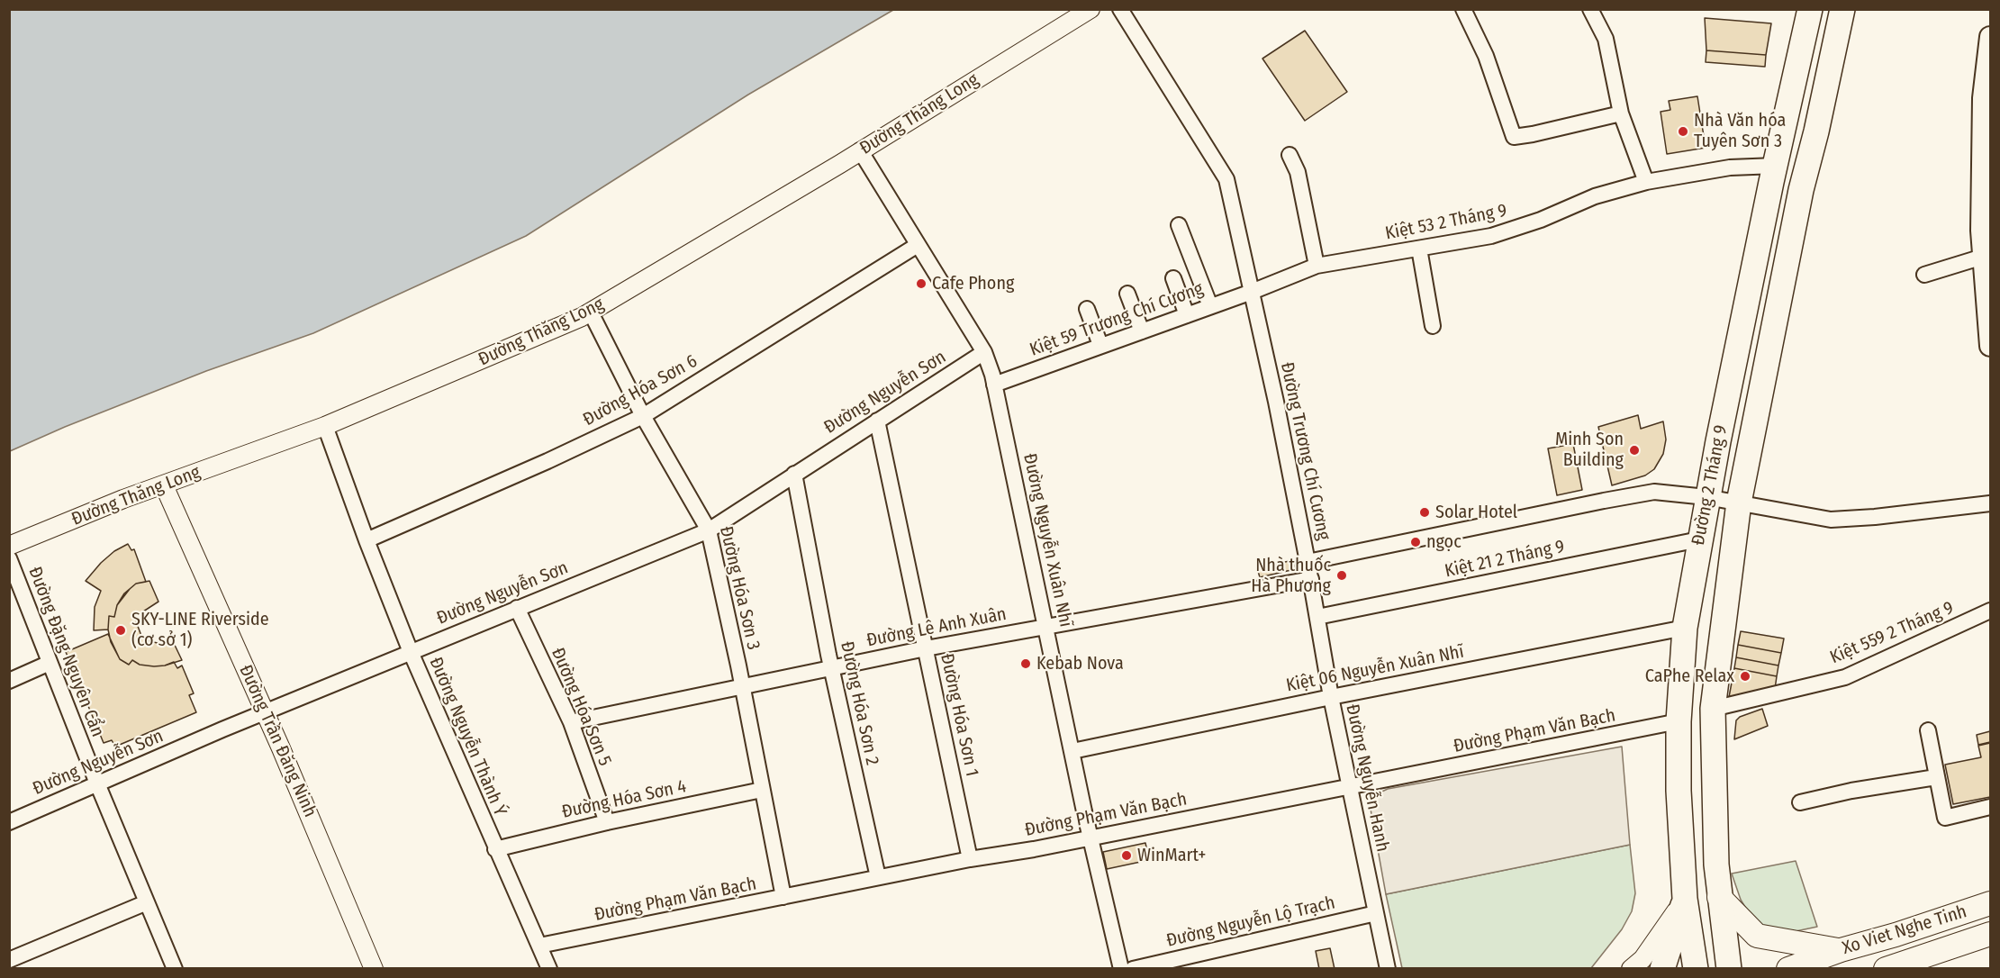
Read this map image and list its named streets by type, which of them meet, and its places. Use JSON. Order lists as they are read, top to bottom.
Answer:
{
  "streets": {
    "highway": ["Đường 2 Tháng 9"],
    "main road": ["Xo Viet Nghe Tinh"],
    "street": [
      "Đường Thăng Long",
      "Kiệt 53 2 Tháng 9",
      "Kiệt 59 Trương Chí Cương",
      "Đường Hóa Sơn 6",
      "Đường Nguyễn Sơn",
      "Đường Trương Chí Cương",
      "Đường Nguyễn Xuân Nhĩ",
      "Kiệt 21 2 Tháng 9",
      "Đường Hóa Sơn 3",
      "Đường Lê Anh Xuân",
      "Kiệt 559 2 Tháng 9",
      "Đường Đặng Nguyên Cẩn",
      "Kiệt 06 Nguyễn Xuân Nhĩ",
      "Đường Hóa Sơn 2",
      "Đường Hóa Sơn 5",
      "Đường Hóa Sơn 1",
      "Đường Phạm Văn Bạch",
      "Đường Nguyễn Thành Ý",
      "Đường Trần Đăng Ninh",
      "Đường Nguyễn Hanh",
      "Đường Hóa Sơn 4",
      "Đường Nguyễn Lộ Trạch"
    ]
  },
  "crossings": [
    ["Đường Thăng Long", "Đường Nguyễn Xuân Nhĩ"],
    ["Đường Thăng Long", "Đường Hóa Sơn 3"],
    ["Đường Thăng Long", "Đường Nguyễn Thành Ý"],
    ["Đường Thăng Long", "Đường Trần Đăng Ninh"],
    ["Kiệt 53 2 Tháng 9", "Kiệt 59 Trương Chí Cương"],
    ["Kiệt 53 2 Tháng 9", "Đường Trương Chí Cương"],
    ["Kiệt 53 2 Tháng 9", "Đường 2 Tháng 9"],
    ["Kiệt 59 Trương Chí Cương", "Đường Trương Chí Cương"],
    ["Kiệt 59 Trương Chí Cương", "Đường Nguyễn Xuân Nhĩ"],
    ["Đường Hóa Sơn 6", "Đường Nguyễn Xuân Nhĩ"],
    ["Đường Hóa Sơn 6", "Đường Hóa Sơn 3"],
    ["Đường Hóa Sơn 6", "Đường Nguyễn Thành Ý"],
    ["Đường Nguyễn Sơn", "Đường Nguyễn Xuân Nhĩ"],
    ["Đường Nguyễn Sơn", "Đường Hóa Sơn 3"],
    ["Đường Nguyễn Sơn", "Đường Đặng Nguyên Cẩn"],
    ["Đường Nguyễn Sơn", "Đường Hóa Sơn 2"],
    ["Đường Nguyễn Sơn", "Đường Hóa Sơn 5"],
    ["Đường Nguyễn Sơn", "Đường Hóa Sơn 1"],
    ["Đường Nguyễn Sơn", "Đường Nguyễn Thành Ý"],
    ["Đường Nguyễn Sơn", "Đường Trần Đăng Ninh"],
    ["Đường Trương Chí Cương", "Đường 2 Tháng 9"],
    ["Đường Trương Chí Cương", "Đường Nguyễn Hanh"],
    ["Đường 2 Tháng 9", "Kiệt 21 2 Tháng 9"],
    ["Đường 2 Tháng 9", "Kiệt 559 2 Tháng 9"],
    ["Đường 2 Tháng 9", "Kiệt 06 Nguyễn Xuân Nhĩ"],
    ["Đường 2 Tháng 9", "Đường Phạm Văn Bạch"],
    ["Đường Nguyễn Xuân Nhĩ", "Đường Lê Anh Xuân"],
    ["Đường Nguyễn Xuân Nhĩ", "Kiệt 06 Nguyễn Xuân Nhĩ"],
    ["Đường Nguyễn Xuân Nhĩ", "Đường Phạm Văn Bạch"],
    ["Kiệt 21 2 Tháng 9", "Đường Nguyễn Hanh"],
    ["Đường Hóa Sơn 3", "Đường Lê Anh Xuân"],
    ["Đường Hóa Sơn 3", "Đường Phạm Văn Bạch"],
    ["Đường Hóa Sơn 3", "Đường Hóa Sơn 4"],
    ["Đường Lê Anh Xuân", "Đường Hóa Sơn 2"],
    ["Đường Lê Anh Xuân", "Đường Hóa Sơn 5"],
    ["Đường Lê Anh Xuân", "Đường Hóa Sơn 1"],
    ["Đường Lê Anh Xuân", "Đường Nguyễn Hanh"],
    ["Kiệt 06 Nguyễn Xuân Nhĩ", "Đường Nguyễn Hanh"],
    ["Đường Hóa Sơn 2", "Đường Phạm Văn Bạch"],
    ["Đường Hóa Sơn 5", "Đường Hóa Sơn 4"],
    ["Đường Hóa Sơn 1", "Đường Phạm Văn Bạch"],
    ["Đường Phạm Văn Bạch", "Đường Nguyễn Thành Ý"],
    ["Đường Phạm Văn Bạch", "Đường Nguyễn Hanh"],
    ["Đường Nguyễn Thành Ý", "Đường Hóa Sơn 4"],
    ["Đường Nguyễn Hanh", "Đường Nguyễn Lộ Trạch"]
  ],
  "places": [
    "Nhà Văn hóa Tuyên Sơn 3",
    "Cafe Phong",
    "Minh Son Building",
    "Solar Hotel",
    "ngọc",
    "Nhà thuốc Hà Phương",
    "SKY-LINE Riverside (cơ sở 1)",
    "Kebab Nova",
    "CaPhe Relax",
    "WinMart+"
  ]
}
